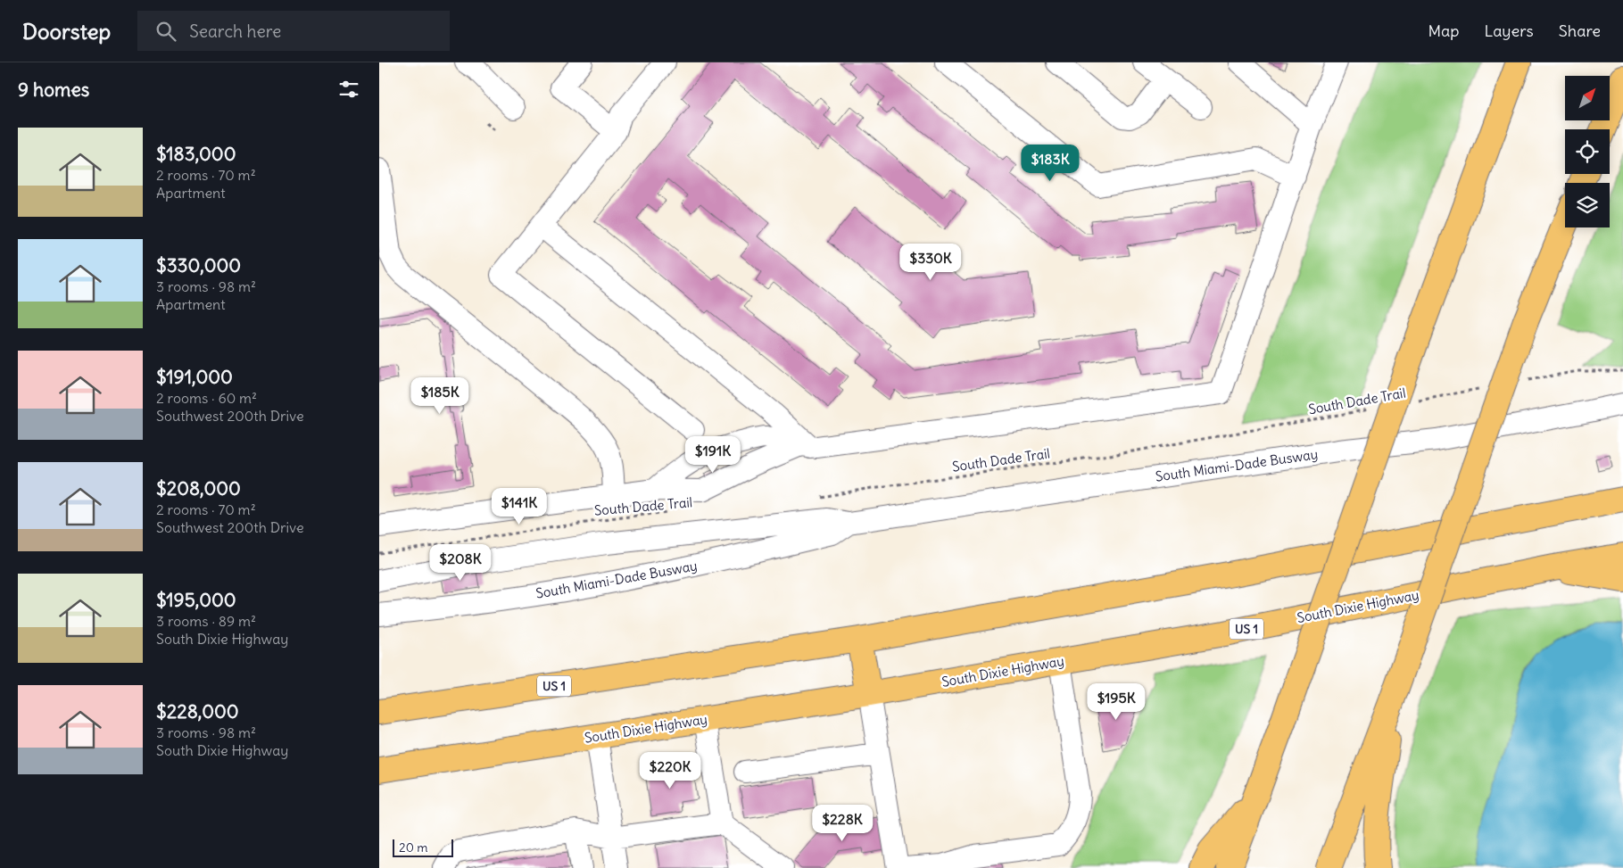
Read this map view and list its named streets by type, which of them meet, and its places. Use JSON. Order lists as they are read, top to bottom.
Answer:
{
  "streets": {
    "highway": ["South Dixie Highway", "US 1"],
    "street": ["South Miami-Dade Busway"],
    "path": ["South Dade Trail"]
  },
  "scale_bar": "20 m",
  "north": "top right",
  "page": {
    "header": "Doorstep",
    "search": "Search here",
    "nav": ["Map", "Layers", "Share"],
    "heading": "9 homes",
    "list": [
      {
        "name": "$183,000",
        "note": "2 rooms · 70 m² · Apartment"
      },
      {
        "name": "$330,000",
        "note": "3 rooms · 98 m² · Apartment"
      },
      {
        "name": "$191,000",
        "note": "2 rooms · 60 m² · Southwest 200th Drive"
      },
      {
        "name": "$208,000",
        "note": "2 rooms · 70 m² · Southwest 200th Drive"
      },
      {
        "name": "$195,000",
        "note": "3 rooms · 89 m² · South Dixie Highway"
      },
      {
        "name": "$228,000",
        "note": "3 rooms · 98 m² · South Dixie Highway"
      }
    ],
    "price": [
      "$183K",
      "$330K",
      "$185K",
      "$191K",
      "$141K",
      "$208K",
      "$195K",
      "$220K",
      "$228K"
    ],
    "scale": "20 m"
  }
}
